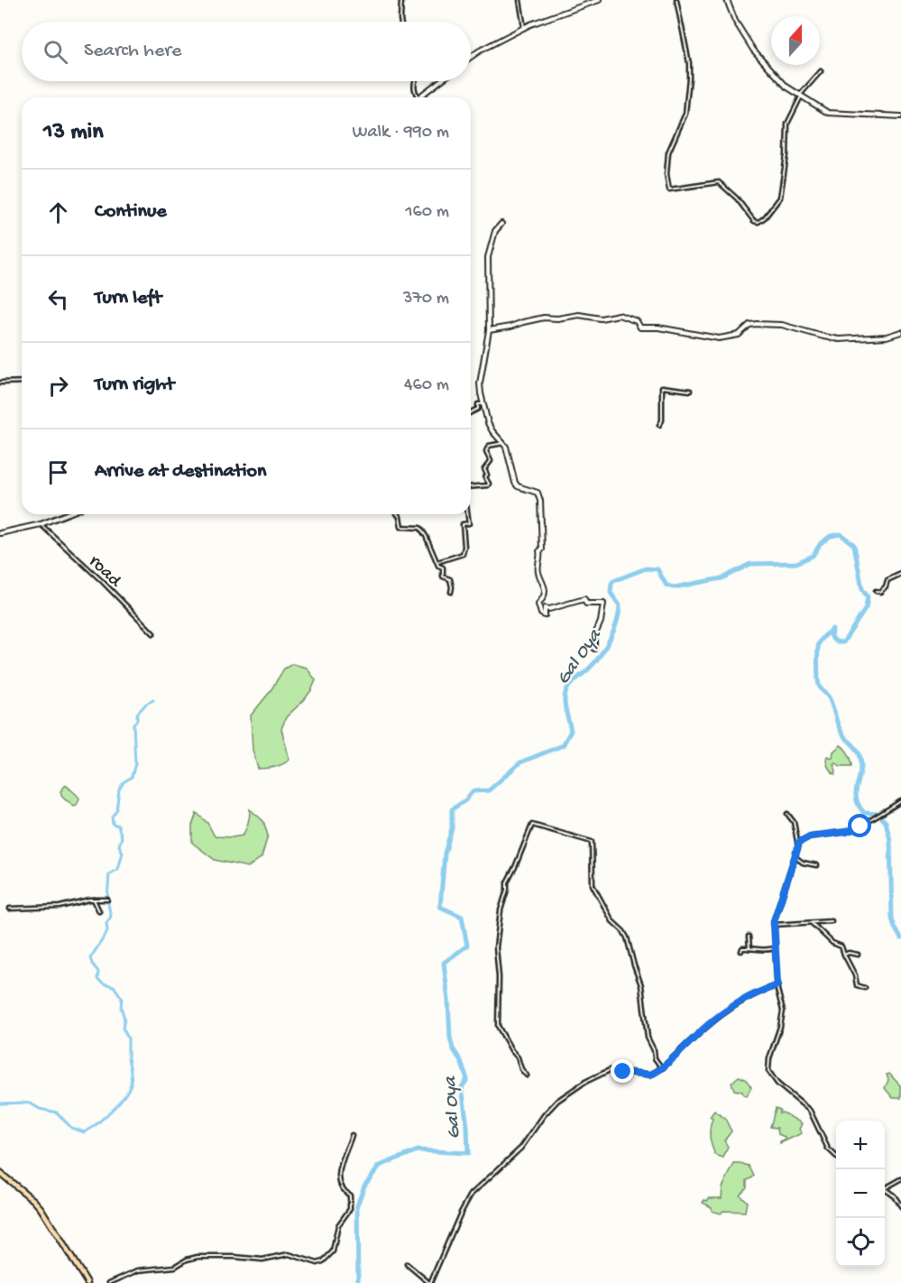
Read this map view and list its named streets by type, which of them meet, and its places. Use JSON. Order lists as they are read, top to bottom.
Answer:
{
  "streets": {
    "street": ["road"]
  },
  "water": ["Gal Oya"],
  "north": "top",
  "page": {
    "search": "Search here",
    "heading": ["13 min", "Walk · 990 m"],
    "list": [
      ["Continue", "160 m"],
      ["Turn left", "370 m"],
      ["Turn right", "460 m"],
      "Arrive at destination"
    ],
    "map_buttons": ["+", "−"]
  }
}
